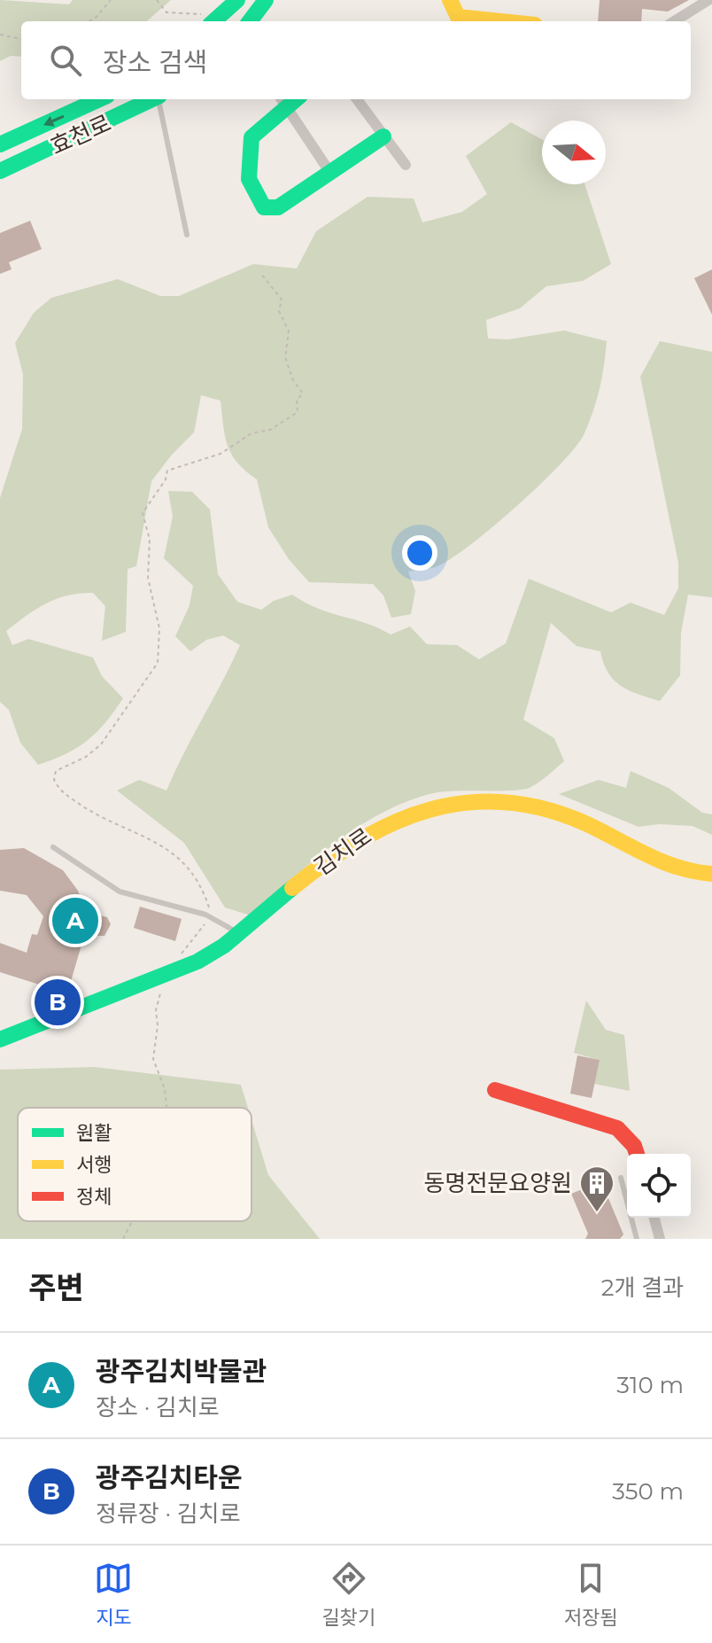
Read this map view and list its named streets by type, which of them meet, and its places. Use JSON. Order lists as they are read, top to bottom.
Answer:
{
  "streets": {
    "street": ["효천로", "김치로"]
  },
  "places": {
    "building": ["동명전문요양원"]
  },
  "legend": ["원활", "서행", "정체"],
  "north": "right",
  "page": {
    "search": "장소 검색",
    "pins": ["A", "B"],
    "heading": ["주변", "2개 결과"],
    "list": [
      {
        "mark": "A",
        "name": "광주김치박물관",
        "note": "장소 · 김치로",
        "value": "310 m"
      },
      {
        "mark": "B",
        "name": "광주김치타운",
        "note": "정류장 · 김치로",
        "value": "350 m"
      }
    ],
    "nav": ["지도", "길찾기", "저장됨"]
  }
}
